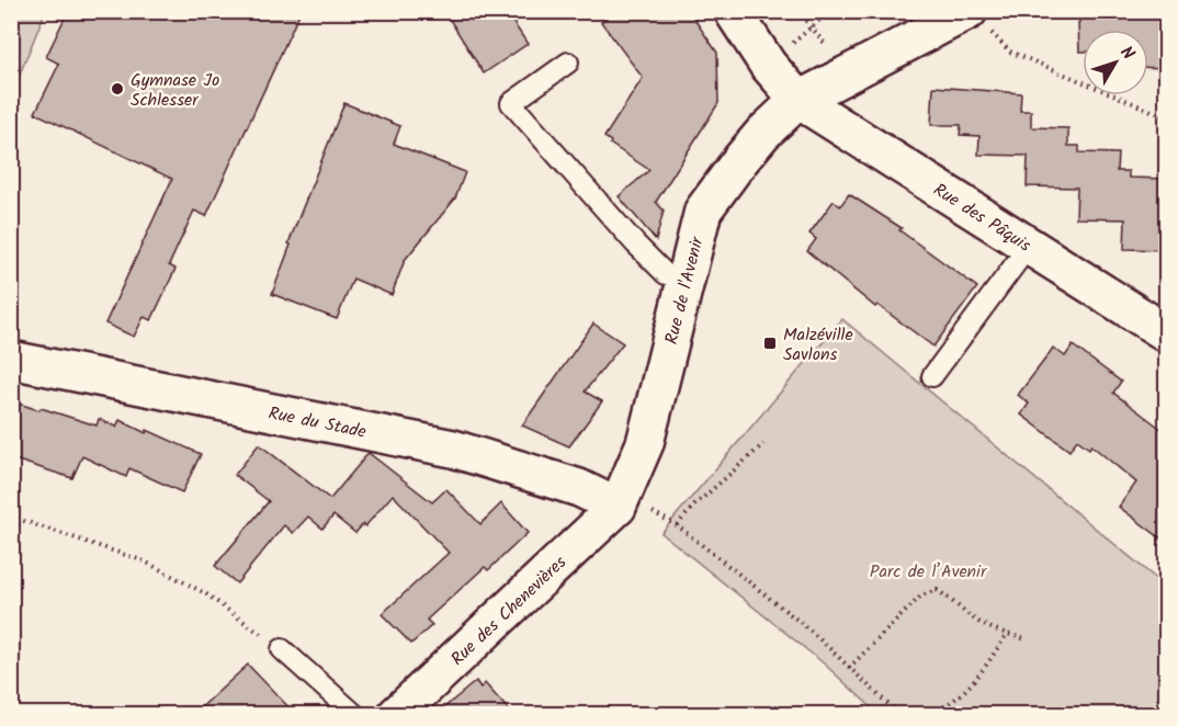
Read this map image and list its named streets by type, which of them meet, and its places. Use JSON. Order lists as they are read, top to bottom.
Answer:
{
  "streets": {
    "street": [
      "Rue des Pâquis",
      "Rue de l'Avenir",
      "Rue du Stade",
      "Rue des Chenevières"
    ]
  },
  "crossings": [
    ["Rue des Pâquis", "Rue de l'Avenir"],
    ["Rue de l'Avenir", "Rue du Stade"],
    ["Rue de l'Avenir", "Rue des Chenevières"],
    ["Rue du Stade", "Rue des Chenevières"]
  ],
  "parks": ["Parc de l’Avenir"],
  "places": {
    "other": ["Gymnase Jo Schlesser"],
    "transit": ["Malzéville Savlons"]
  },
  "north": "top right"
}
